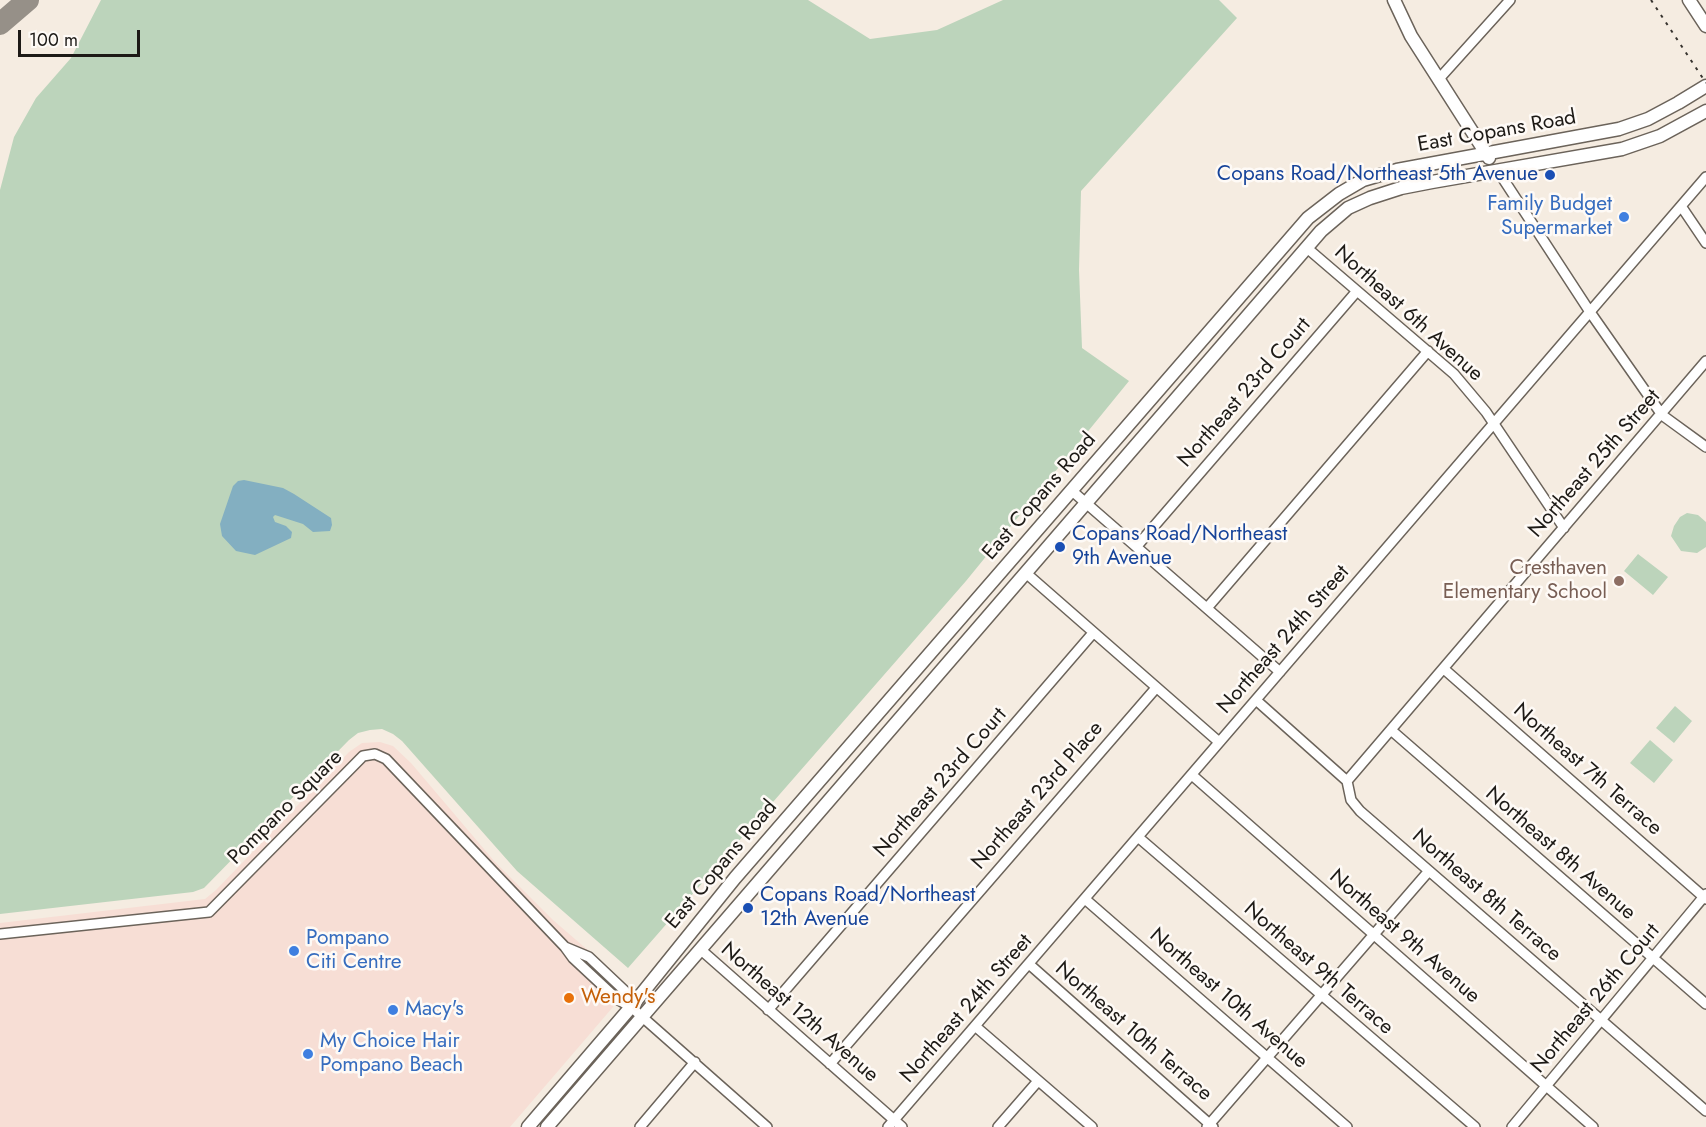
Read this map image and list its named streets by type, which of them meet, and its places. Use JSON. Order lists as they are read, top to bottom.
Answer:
{
  "streets": {
    "main road": ["East Copans Road"],
    "street": [
      "Northeast 6th Avenue",
      "Northeast 23rd Court",
      "Northeast 25th Street",
      "Northeast 24th Street",
      "Northeast 7th Terrace",
      "Northeast 23rd Place",
      "Pompano Square",
      "Northeast 8th Avenue",
      "Northeast 8th Terrace",
      "Northeast 9th Avenue",
      "Northeast 9th Terrace",
      "Northeast 10th Avenue",
      "Northeast 26th Court",
      "Northeast 12th Avenue",
      "Northeast 10th Terrace"
    ]
  },
  "crossings": [
    ["East Copans Road", "Northeast 6th Avenue"],
    ["East Copans Road", "Pompano Square"],
    ["East Copans Road", "Northeast 12th Avenue"],
    ["Northeast 6th Avenue", "Northeast 23rd Court"],
    ["Northeast 6th Avenue", "Northeast 25th Street"],
    ["Northeast 6th Avenue", "Northeast 24th Street"],
    ["Northeast 23rd Court", "Northeast 12th Avenue"],
    ["Northeast 25th Street", "Northeast 7th Terrace"],
    ["Northeast 25th Street", "Northeast 8th Avenue"],
    ["Northeast 25th Street", "Northeast 8th Terrace"],
    ["Northeast 24th Street", "Northeast 8th Terrace"],
    ["Northeast 24th Street", "Northeast 9th Avenue"],
    ["Northeast 24th Street", "Northeast 9th Terrace"],
    ["Northeast 24th Street", "Northeast 10th Avenue"],
    ["Northeast 24th Street", "Northeast 12th Avenue"],
    ["Northeast 24th Street", "Northeast 10th Terrace"],
    ["Northeast 7th Terrace", "Northeast 26th Court"],
    ["Northeast 23rd Place", "Northeast 12th Avenue"],
    ["Northeast 8th Avenue", "Northeast 26th Court"],
    ["Northeast 8th Terrace", "Northeast 26th Court"],
    ["Northeast 9th Avenue", "Northeast 26th Court"]
  ],
  "places": [
    "Copans Road/Northeast 5th Avenue",
    "Family Budget Supermarket",
    "Copans Road/Northeast 9th Avenue",
    "Cresthaven Elementary School",
    "Copans Road/Northeast 12th Avenue",
    "Pompano Citi Centre",
    "Wendy's",
    "Macy's",
    "My Choice Hair Pompano Beach"
  ],
  "scale_bar": "100 m"
}
